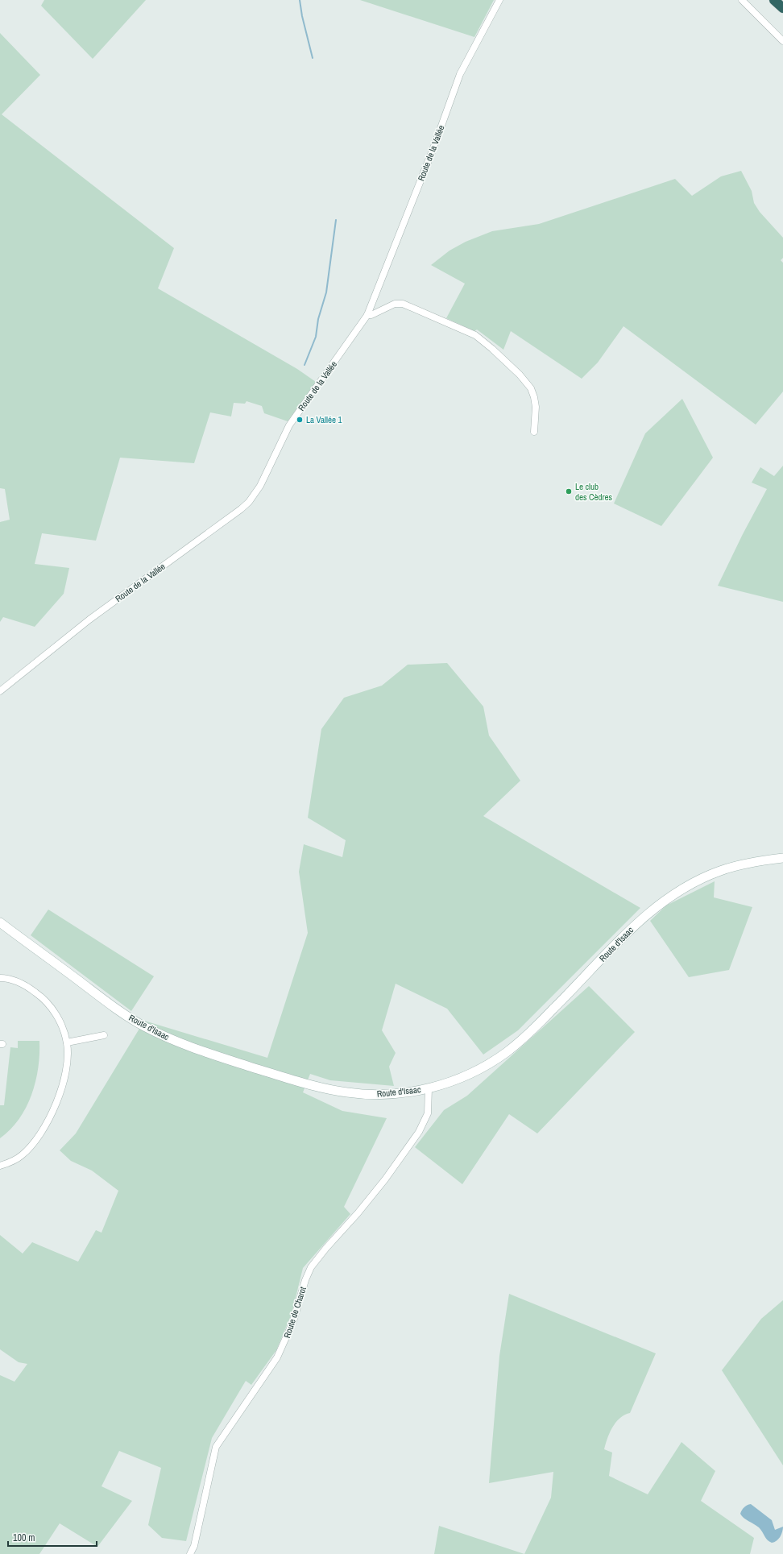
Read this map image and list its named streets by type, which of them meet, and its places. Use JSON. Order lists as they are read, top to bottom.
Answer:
{
  "streets": {
    "street": ["Route de la Vallée", "Route d'Isaac", "Route de Charot"]
  },
  "crossings": [
    ["Route d'Isaac", "Route de Charot"]
  ],
  "places": ["La Vallée 1", "Le club des Cèdres"],
  "scale_bar": "100 m"
}
